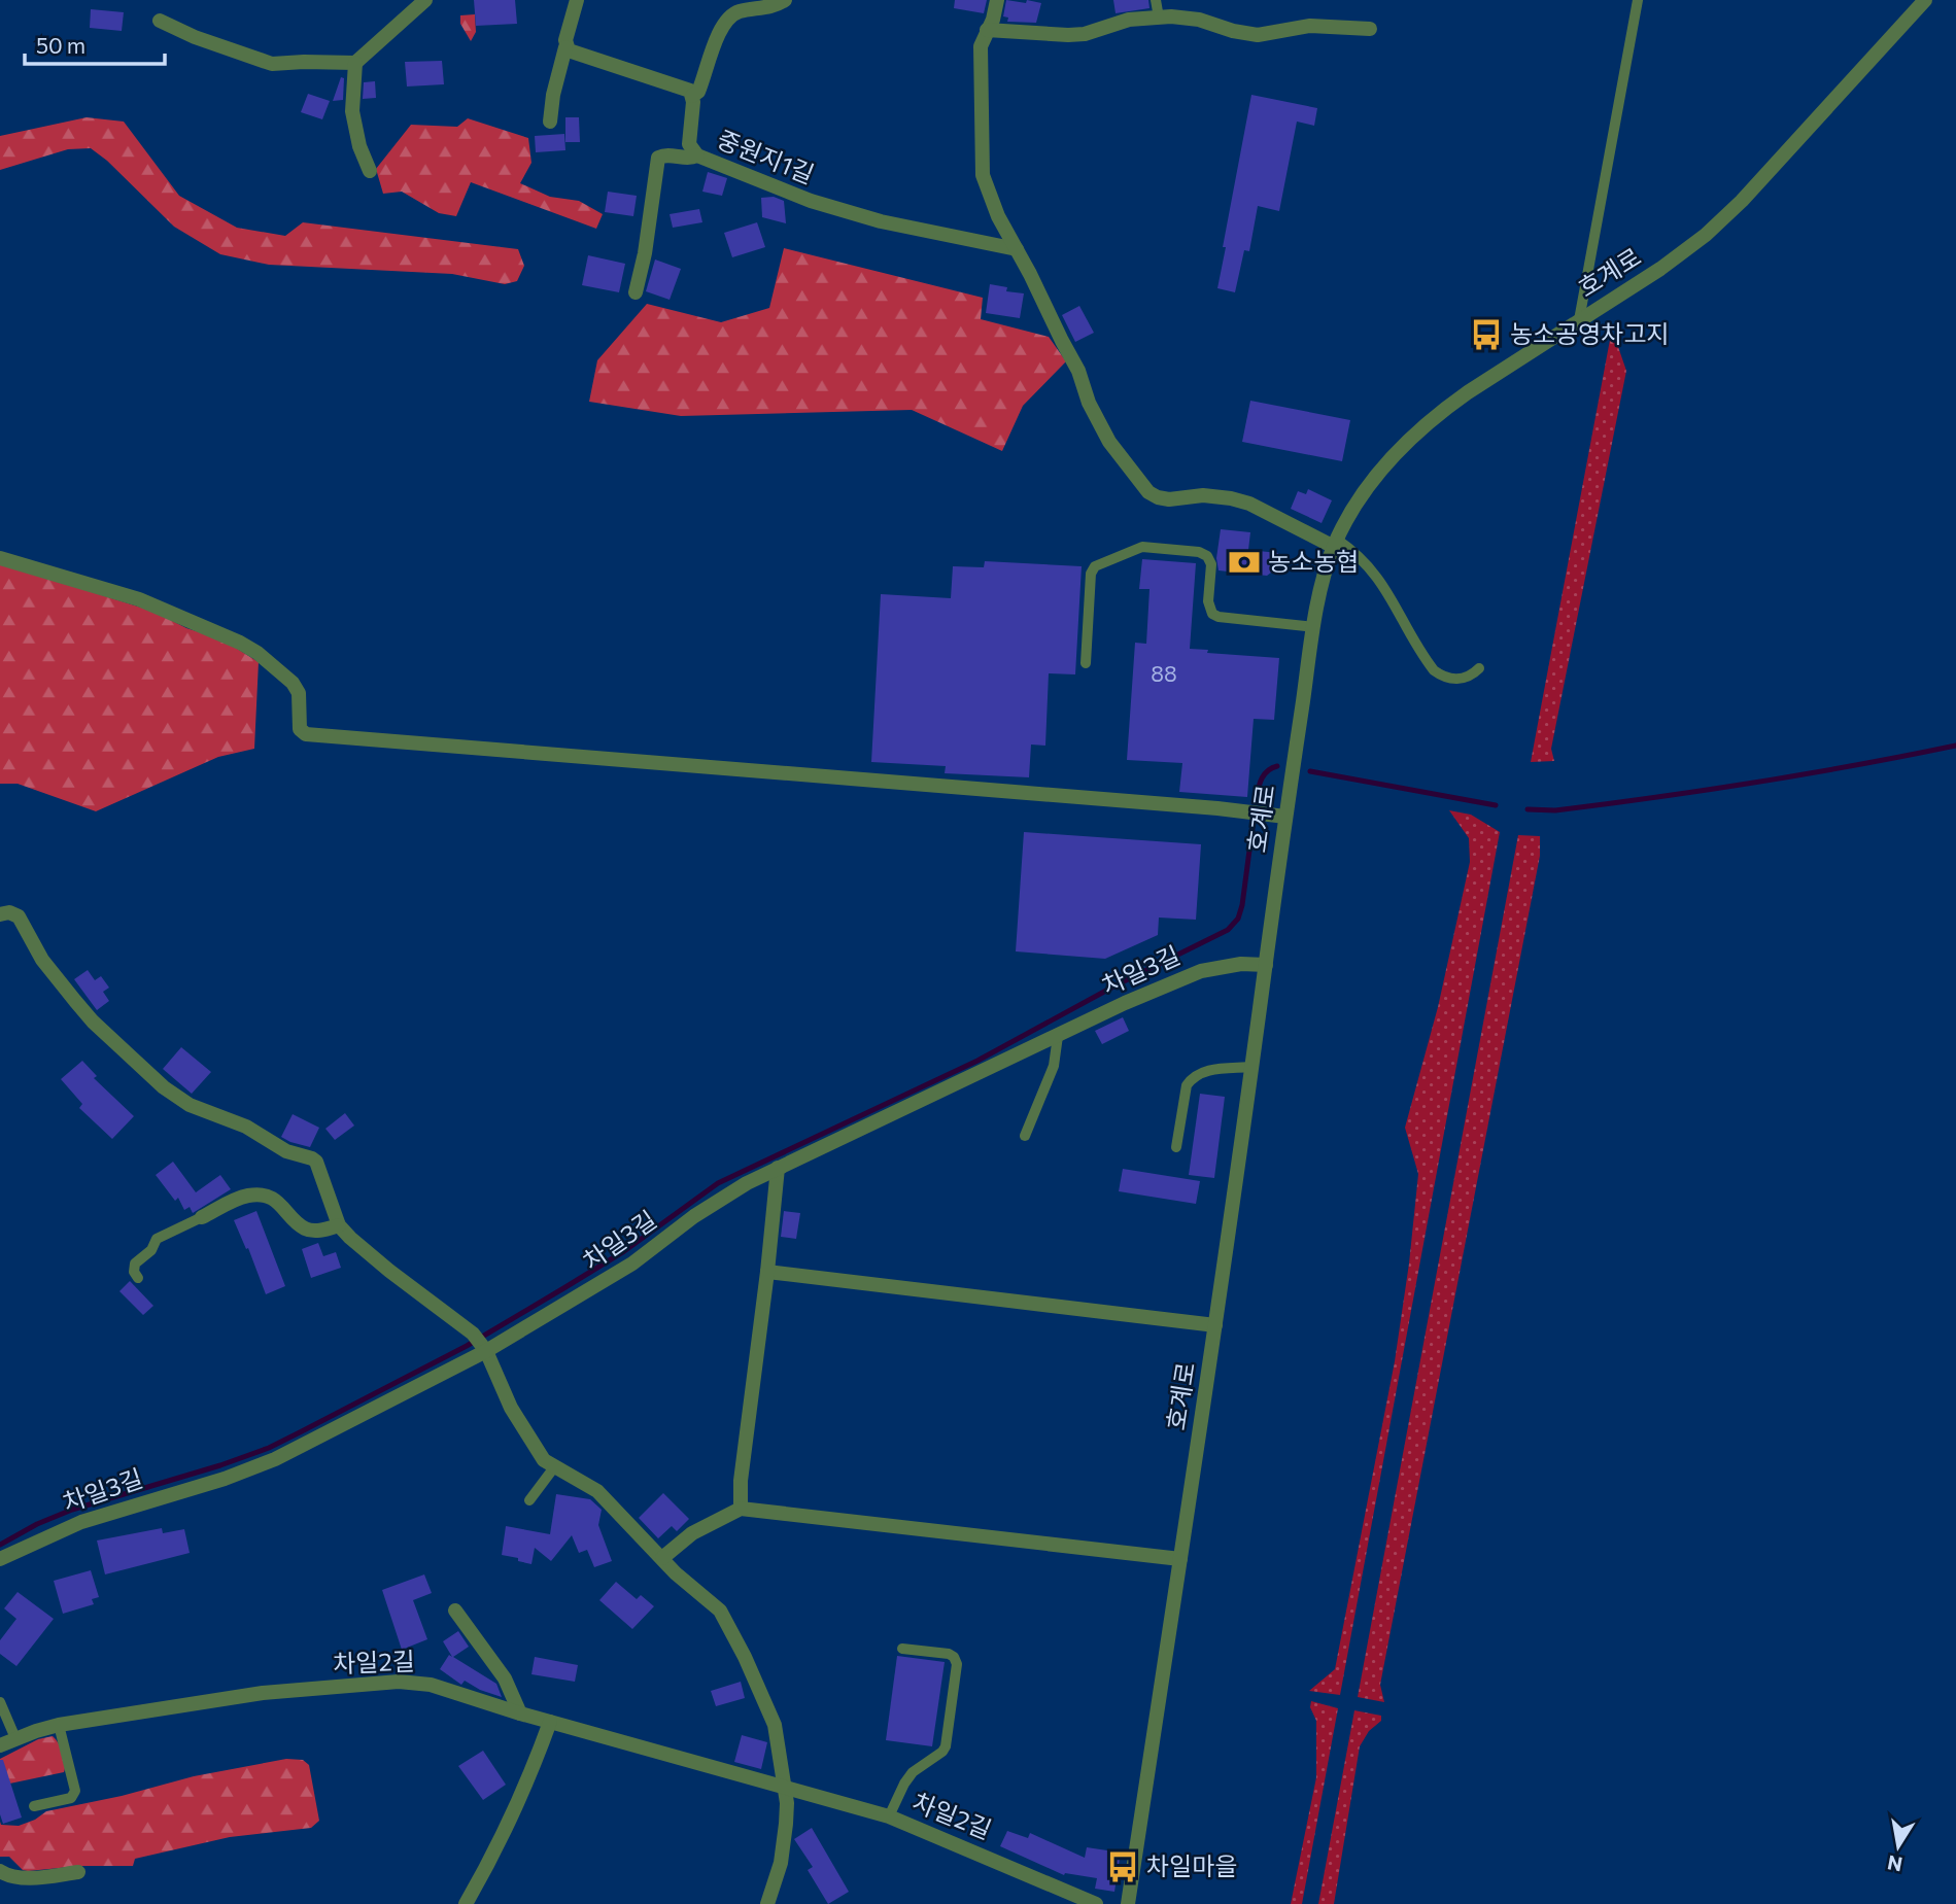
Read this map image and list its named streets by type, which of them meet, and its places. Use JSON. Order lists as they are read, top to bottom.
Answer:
{
  "streets": {
    "street": [
      "중원지1길",
      "호계로",
      "차일3길",
      "차일2길"
    ]
  },
  "crossings": [
    ["호계로", "차일3길"]
  ],
  "places": {
    "bus stop": ["농소공영차고지", "차일마을"],
    "bank": ["농소농협"]
  },
  "house_numbers": ["88"],
  "scale_bar": "50 m",
  "north": "bottom"
}
